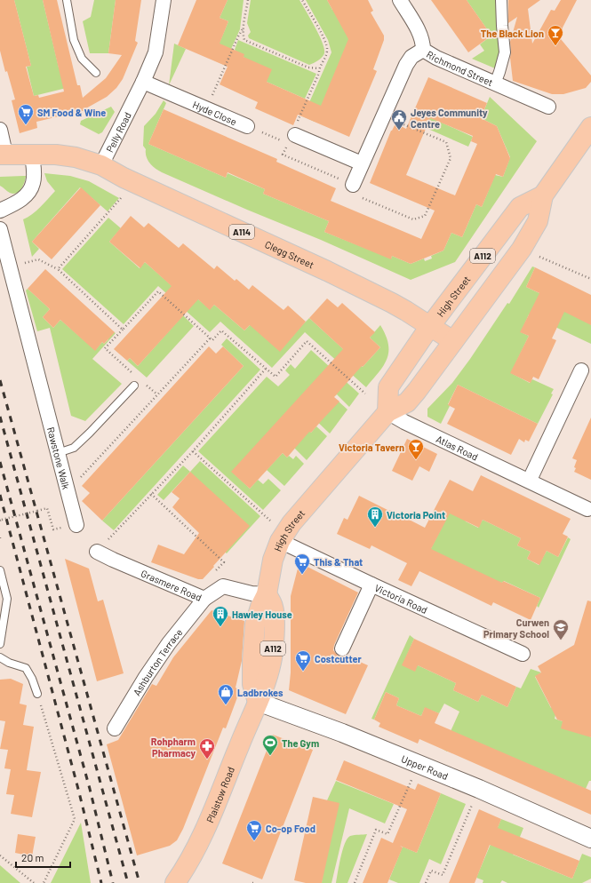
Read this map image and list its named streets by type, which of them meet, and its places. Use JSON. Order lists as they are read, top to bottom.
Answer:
{
  "streets": {
    "main road": [
      "A114",
      "Clegg Street",
      "A112",
      "High Street",
      "Plaistow Road"
    ],
    "street": [
      "Richmond Street",
      "Hyde Close",
      "Pelly Road",
      "Atlas Road",
      "Rawstone Walk",
      "Grasmere Road",
      "Victoria Road",
      "Ashburton Terrace",
      "Upper Road"
    ]
  },
  "crossings": [
    ["Hyde Close", "Pelly Road"],
    ["Pelly Road", "A114"],
    ["Pelly Road", "Clegg Street"],
    ["A114", "Clegg Street"],
    ["Clegg Street", "High Street"],
    ["A112", "High Street"],
    ["A112", "Grasmere Road"],
    ["A112", "Upper Road"],
    ["A112", "Plaistow Road"],
    ["High Street", "Atlas Road"],
    ["High Street", "Grasmere Road"],
    ["High Street", "Victoria Road"],
    ["Grasmere Road", "Ashburton Terrace"],
    ["Upper Road", "Plaistow Road"]
  ],
  "places": {
    "bar": ["The Black Lion", "Victoria Tavern"],
    "supermarket": [
      "SM Food & Wine",
      "This & That",
      "Costcutter",
      "Co-op Food"
    ],
    "public building": ["Jeyes Community Centre"],
    "building": ["Victoria Point", "Hawley House"],
    "school or university": ["Curwen Primary School"],
    "shop": ["Ladbrokes"],
    "sports": ["The Gym"],
    "pharmacy": ["Rohpharm Pharmacy"]
  },
  "scale_bar": "20 m"
}
